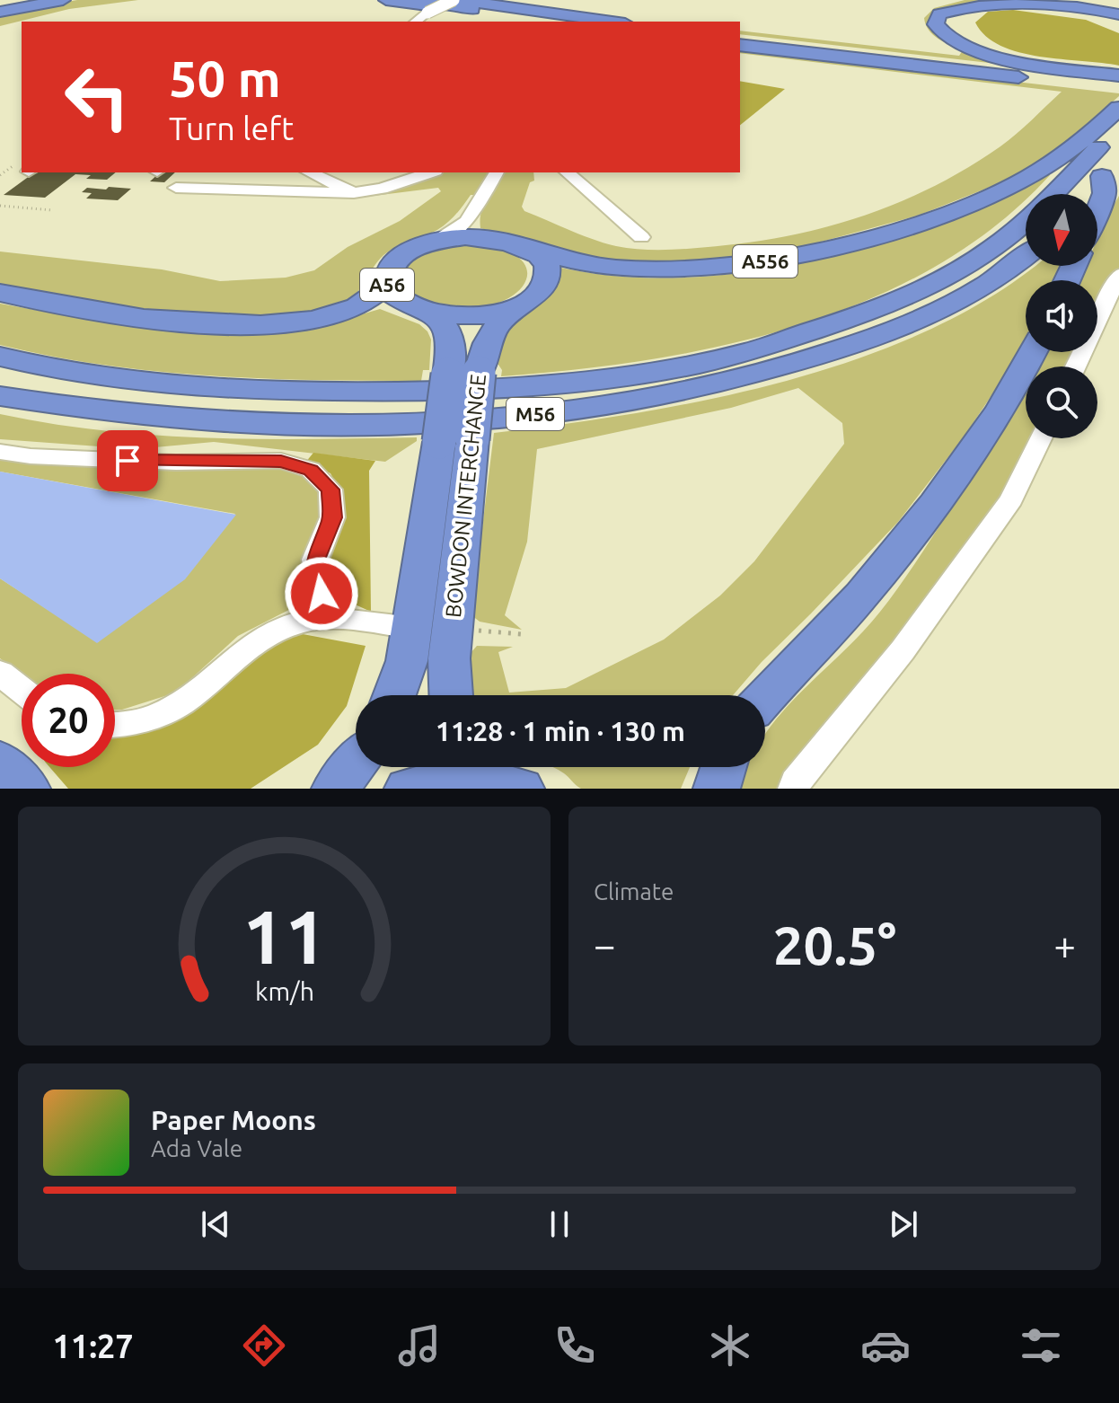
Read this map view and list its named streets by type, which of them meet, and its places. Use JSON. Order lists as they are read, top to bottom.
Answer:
{
  "streets": {
    "highway": [
      "A556",
      "A56",
      "M56",
      "BOWDON INTERCHANGE"
    ]
  },
  "crossings": [
    ["A556", "A56"],
    ["A56", "BOWDON INTERCHANGE"]
  ],
  "north": "bottom",
  "page": {
    "turn": ["50 m", "Turn left"],
    "limit": "20",
    "trip": "11:28 · 1 min · 130 m",
    "tile": "Climate",
    "heat": ["−", "20.5°", "+"],
    "song": ["Paper Moons", "Ada Vale"],
    "tabs": "11:27",
    "gauge": ["11", "km/h"]
  }
}
